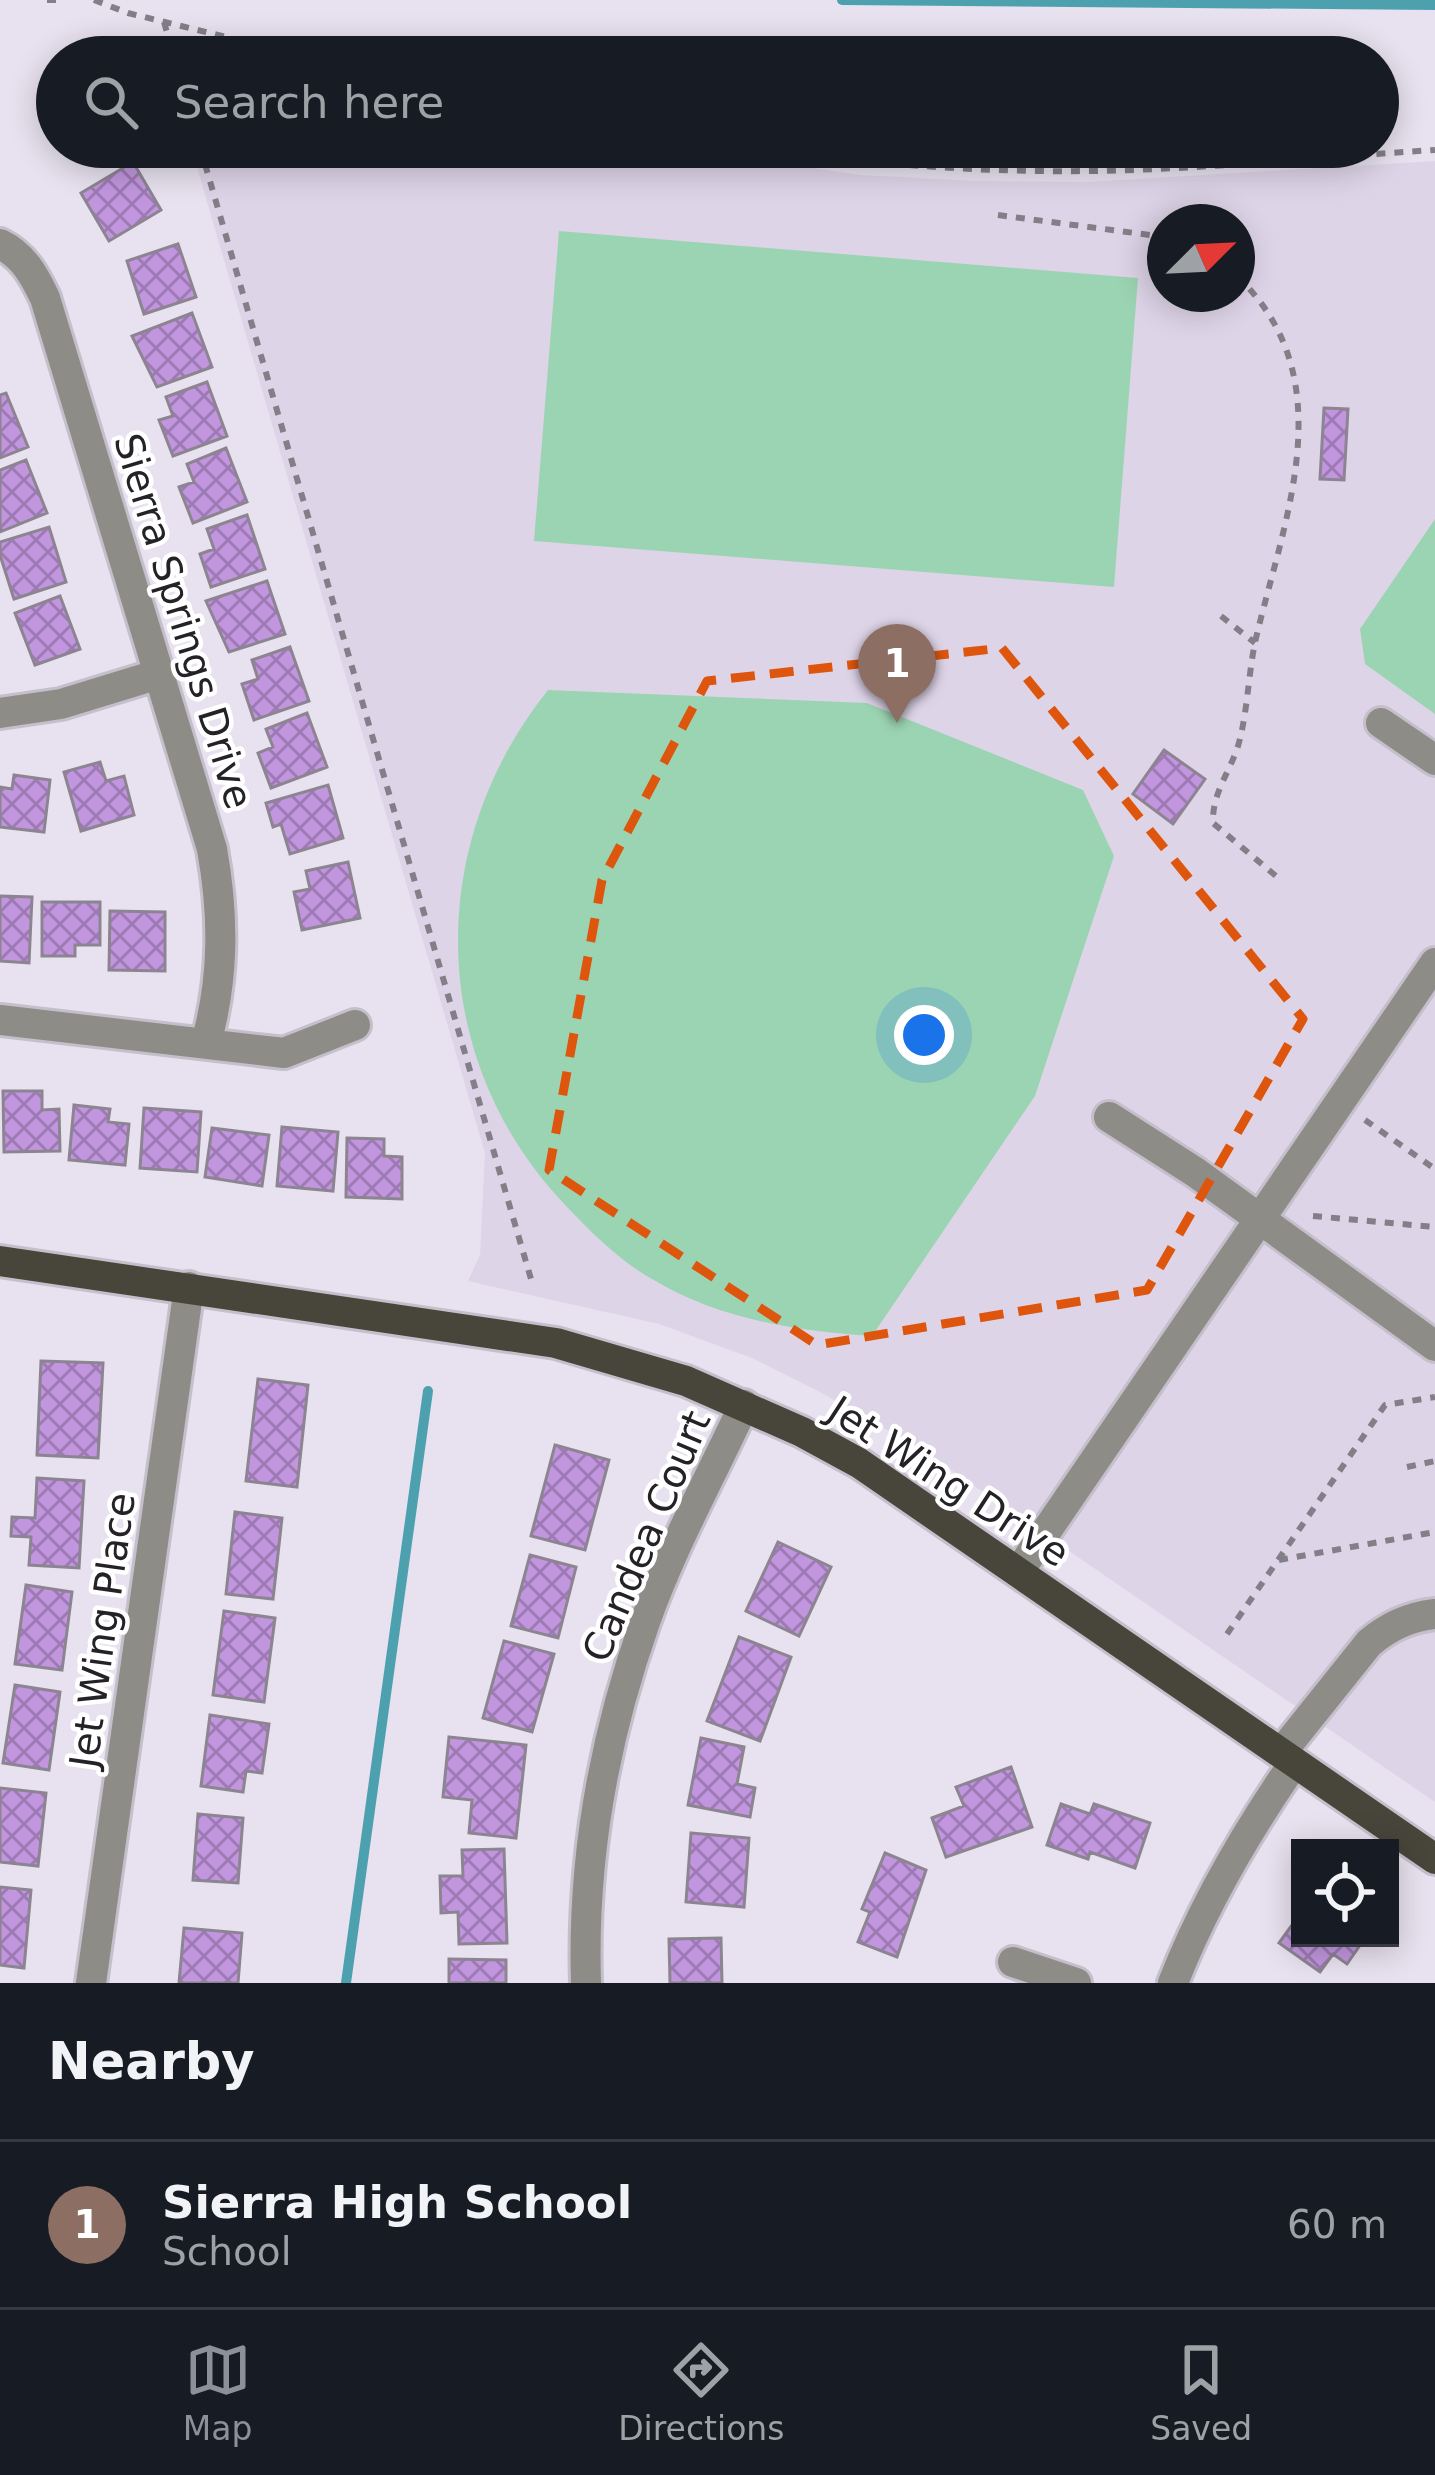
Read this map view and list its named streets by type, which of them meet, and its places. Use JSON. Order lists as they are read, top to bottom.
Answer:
{
  "streets": {
    "main road": ["Jet Wing Drive"],
    "street": ["Sierra Springs Drive", "Candea Court", "Jet Wing Place"]
  },
  "crossings": [
    ["Jet Wing Drive", "Candea Court"],
    ["Jet Wing Drive", "Jet Wing Place"]
  ],
  "north": "top right",
  "page": {
    "search": "Search here",
    "pins": "1",
    "heading": "Nearby",
    "list": [
      {
        "mark": "1",
        "name": "Sierra High School",
        "note": "School",
        "value": "60 m"
      }
    ],
    "nav": ["Map", "Directions", "Saved"]
  }
}
